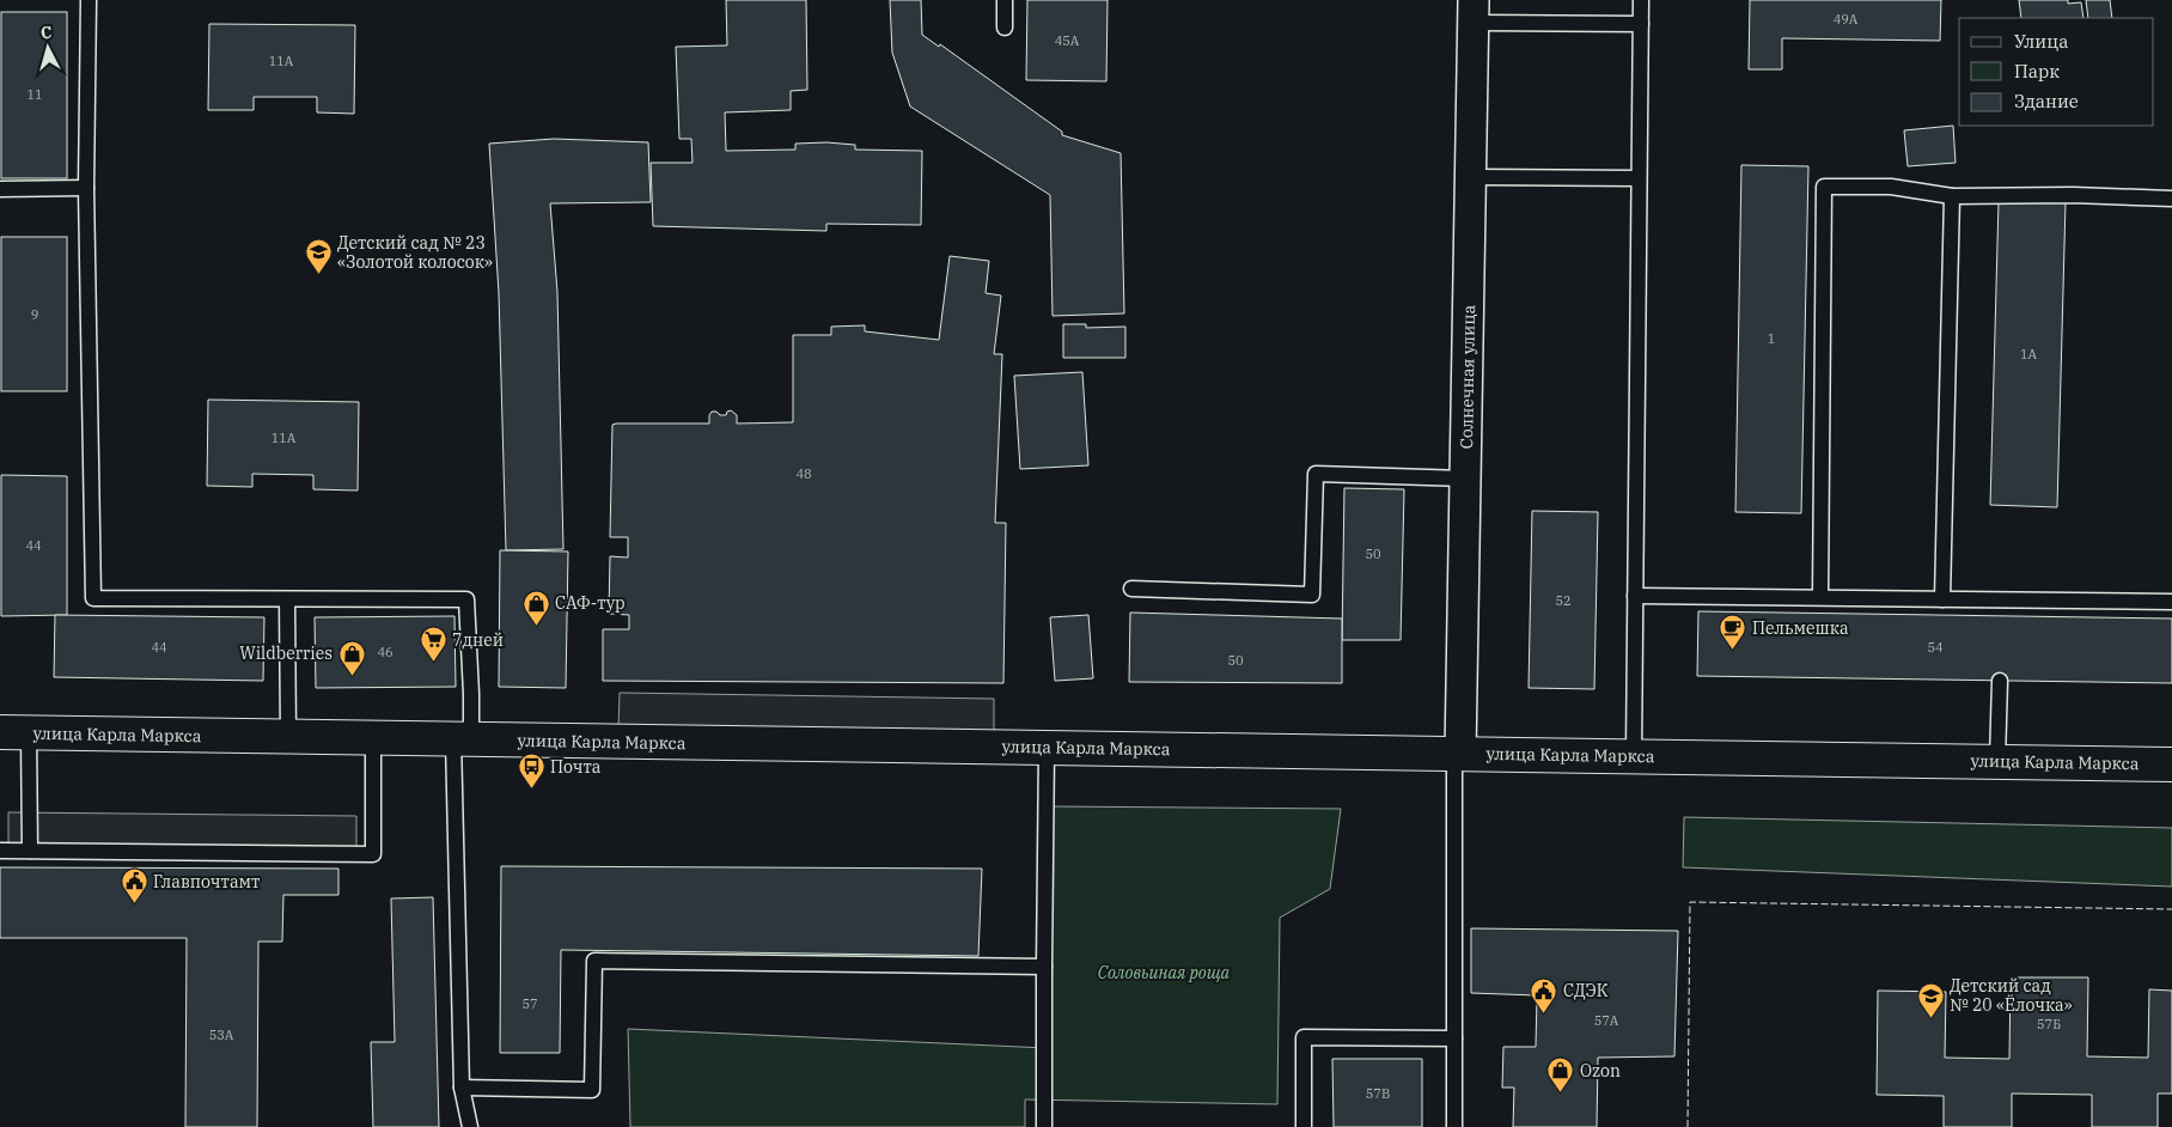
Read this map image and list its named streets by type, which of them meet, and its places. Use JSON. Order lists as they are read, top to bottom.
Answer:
{
  "streets": {
    "street": ["Солнечная улица", "улица Карла Маркса"]
  },
  "crossings": [
    ["Солнечная улица", "улица Карла Маркса"]
  ],
  "parks": ["Соловьиная роща"],
  "places": {
    "school or university": ["Детский сад № 23 «Золотой колосок»", "Детский сад № 20 «Ёлочка»"],
    "shop": ["САФ-тур", "Wildberries", "Ozon"],
    "cafe": ["Пельмешка"],
    "supermarket": ["7дней"],
    "bus stop": ["Почта"],
    "public building": ["Главпочтамт", "СДЭК"]
  },
  "house_numbers": [
    "49А",
    "45А",
    "11А",
    "11",
    "9",
    "1",
    "1А",
    "11А",
    "48",
    "44",
    "50",
    "52",
    "44",
    "54",
    "46",
    "50",
    "57",
    "57А",
    "57Б",
    "53А",
    "57В"
  ],
  "legend": ["Улица", "Парк", "Здание"],
  "north": "top"
}
